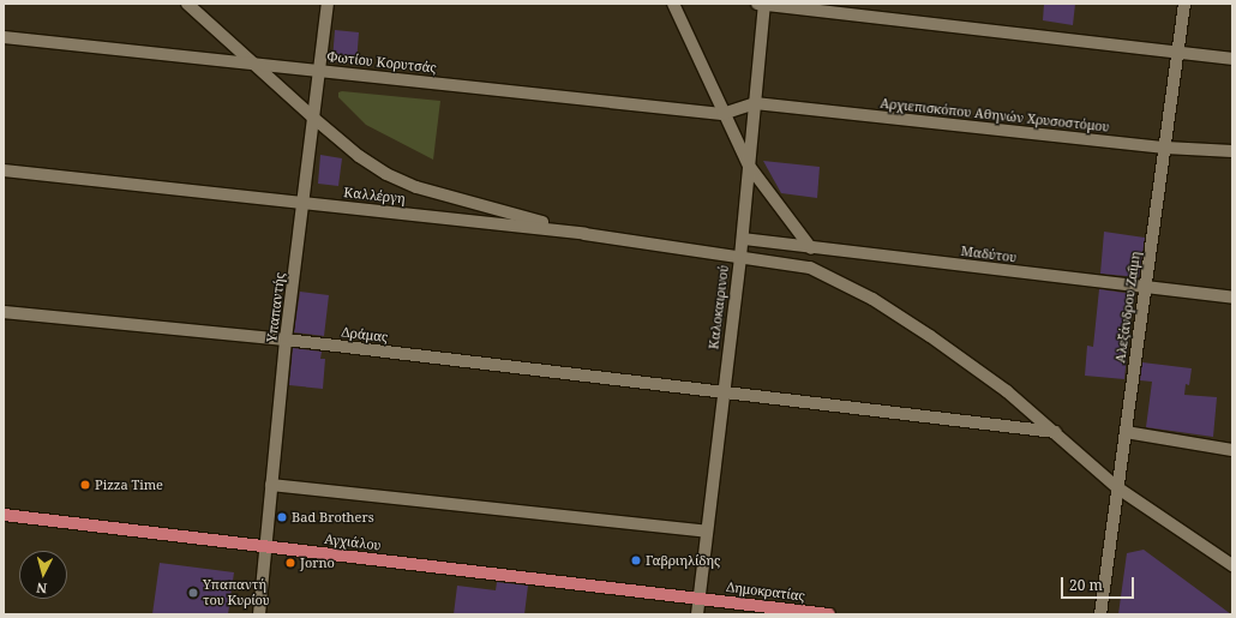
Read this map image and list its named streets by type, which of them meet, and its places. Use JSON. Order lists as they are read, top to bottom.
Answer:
{
  "streets": {
    "main road": ["Αγχιάλου", "Δημοκρατίας"],
    "street": [
      "Φωτίου Κορυτσάς",
      "Αρχιεπισκόπου Αθηνών Χρυσοστόμου",
      "Καλλέργη",
      "Μαδύτου",
      "Υπαπαντής",
      "Καλοκαιρινού",
      "Αλεξάνδρου Ζαΐμη",
      "Δράμας"
    ]
  },
  "crossings": [
    ["Φωτίου Κορυτσάς", "Αρχιεπισκόπου Αθηνών Χρυσοστόμου"],
    ["Φωτίου Κορυτσάς", "Υπαπαντής"],
    ["Φωτίου Κορυτσάς", "Καλοκαιρινού"],
    ["Αρχιεπισκόπου Αθηνών Χρυσοστόμου", "Καλοκαιρινού"],
    ["Αρχιεπισκόπου Αθηνών Χρυσοστόμου", "Αλεξάνδρου Ζαΐμη"],
    ["Καλλέργη", "Υπαπαντής"],
    ["Καλλέργη", "Καλοκαιρινού"],
    ["Καλλέργη", "Αλεξάνδρου Ζαΐμη"],
    ["Καλλέργη", "Δράμας"],
    ["Μαδύτου", "Καλοκαιρινού"],
    ["Μαδύτου", "Αλεξάνδρου Ζαΐμη"],
    ["Υπαπαντής", "Δράμας"],
    ["Υπαπαντής", "Αγχιάλου"],
    ["Καλοκαιρινού", "Δράμας"],
    ["Καλοκαιρινού", "Αγχιάλου"],
    ["Καλοκαιρινού", "Δημοκρατίας"],
    ["Αγχιάλου", "Δημοκρατίας"]
  ],
  "places": [
    "Pizza Time",
    "Bad Brothers",
    "Γαβριηλίδης",
    "Jorno",
    "Υπαπαντή του Κυρίου"
  ],
  "scale_bar": "20 m",
  "north": "bottom"
}
